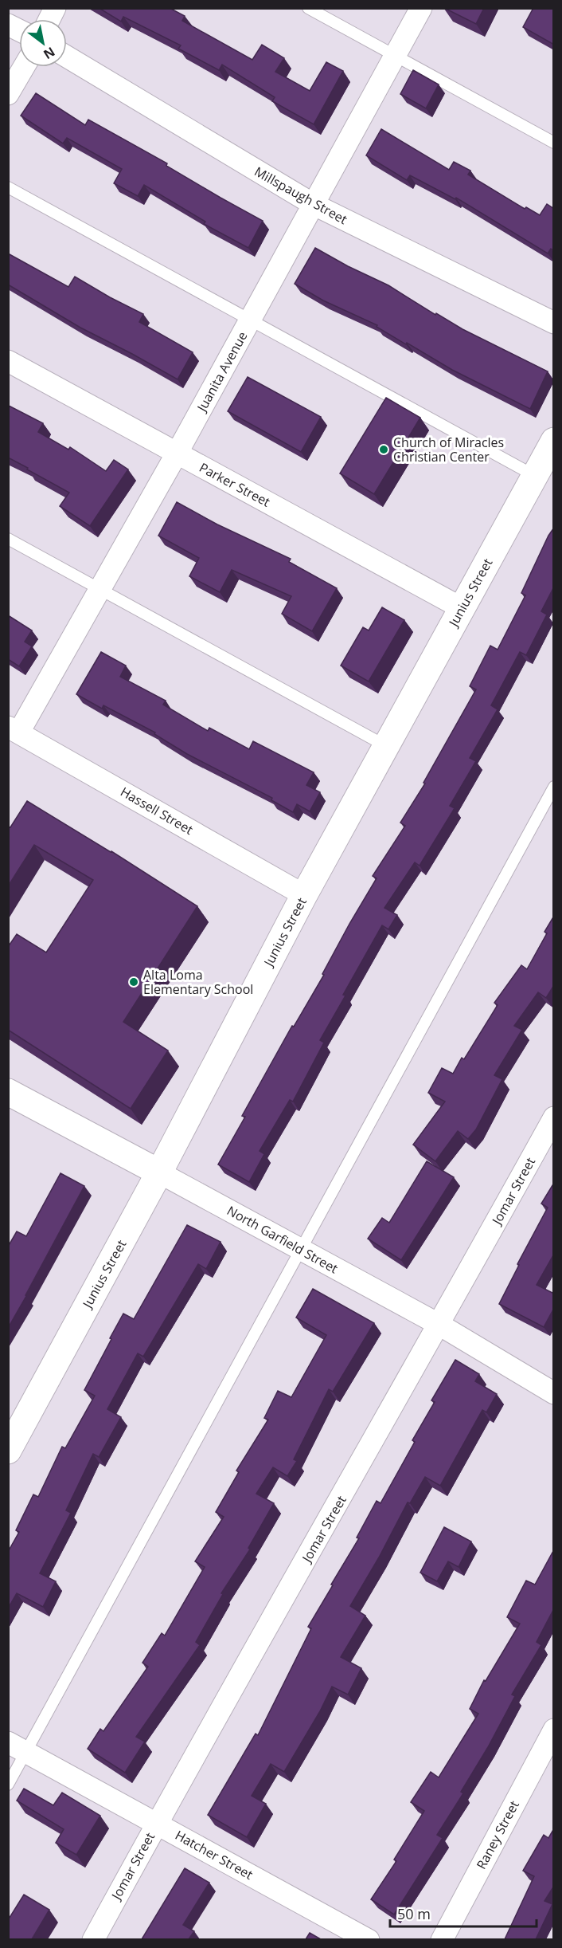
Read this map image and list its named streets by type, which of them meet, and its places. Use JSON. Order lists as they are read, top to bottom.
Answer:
{
  "streets": {
    "street": [
      "Millspaugh Street",
      "Juanita Avenue",
      "Parker Street",
      "Junius Street",
      "Hassell Street",
      "Jomar Street",
      "North Garfield Street",
      "Raney Street",
      "Hatcher Street"
    ]
  },
  "crossings": [
    ["Millspaugh Street", "Juanita Avenue"],
    ["Juanita Avenue", "Parker Street"],
    ["Juanita Avenue", "Hassell Street"],
    ["Parker Street", "Junius Street"],
    ["Junius Street", "Hassell Street"],
    ["Junius Street", "North Garfield Street"],
    ["Jomar Street", "North Garfield Street"],
    ["Jomar Street", "Hatcher Street"]
  ],
  "places": ["Church of Miracles Christian Center", "Alta Loma Elementary School"],
  "scale_bar": "50 m",
  "north": "bottom right"
}
